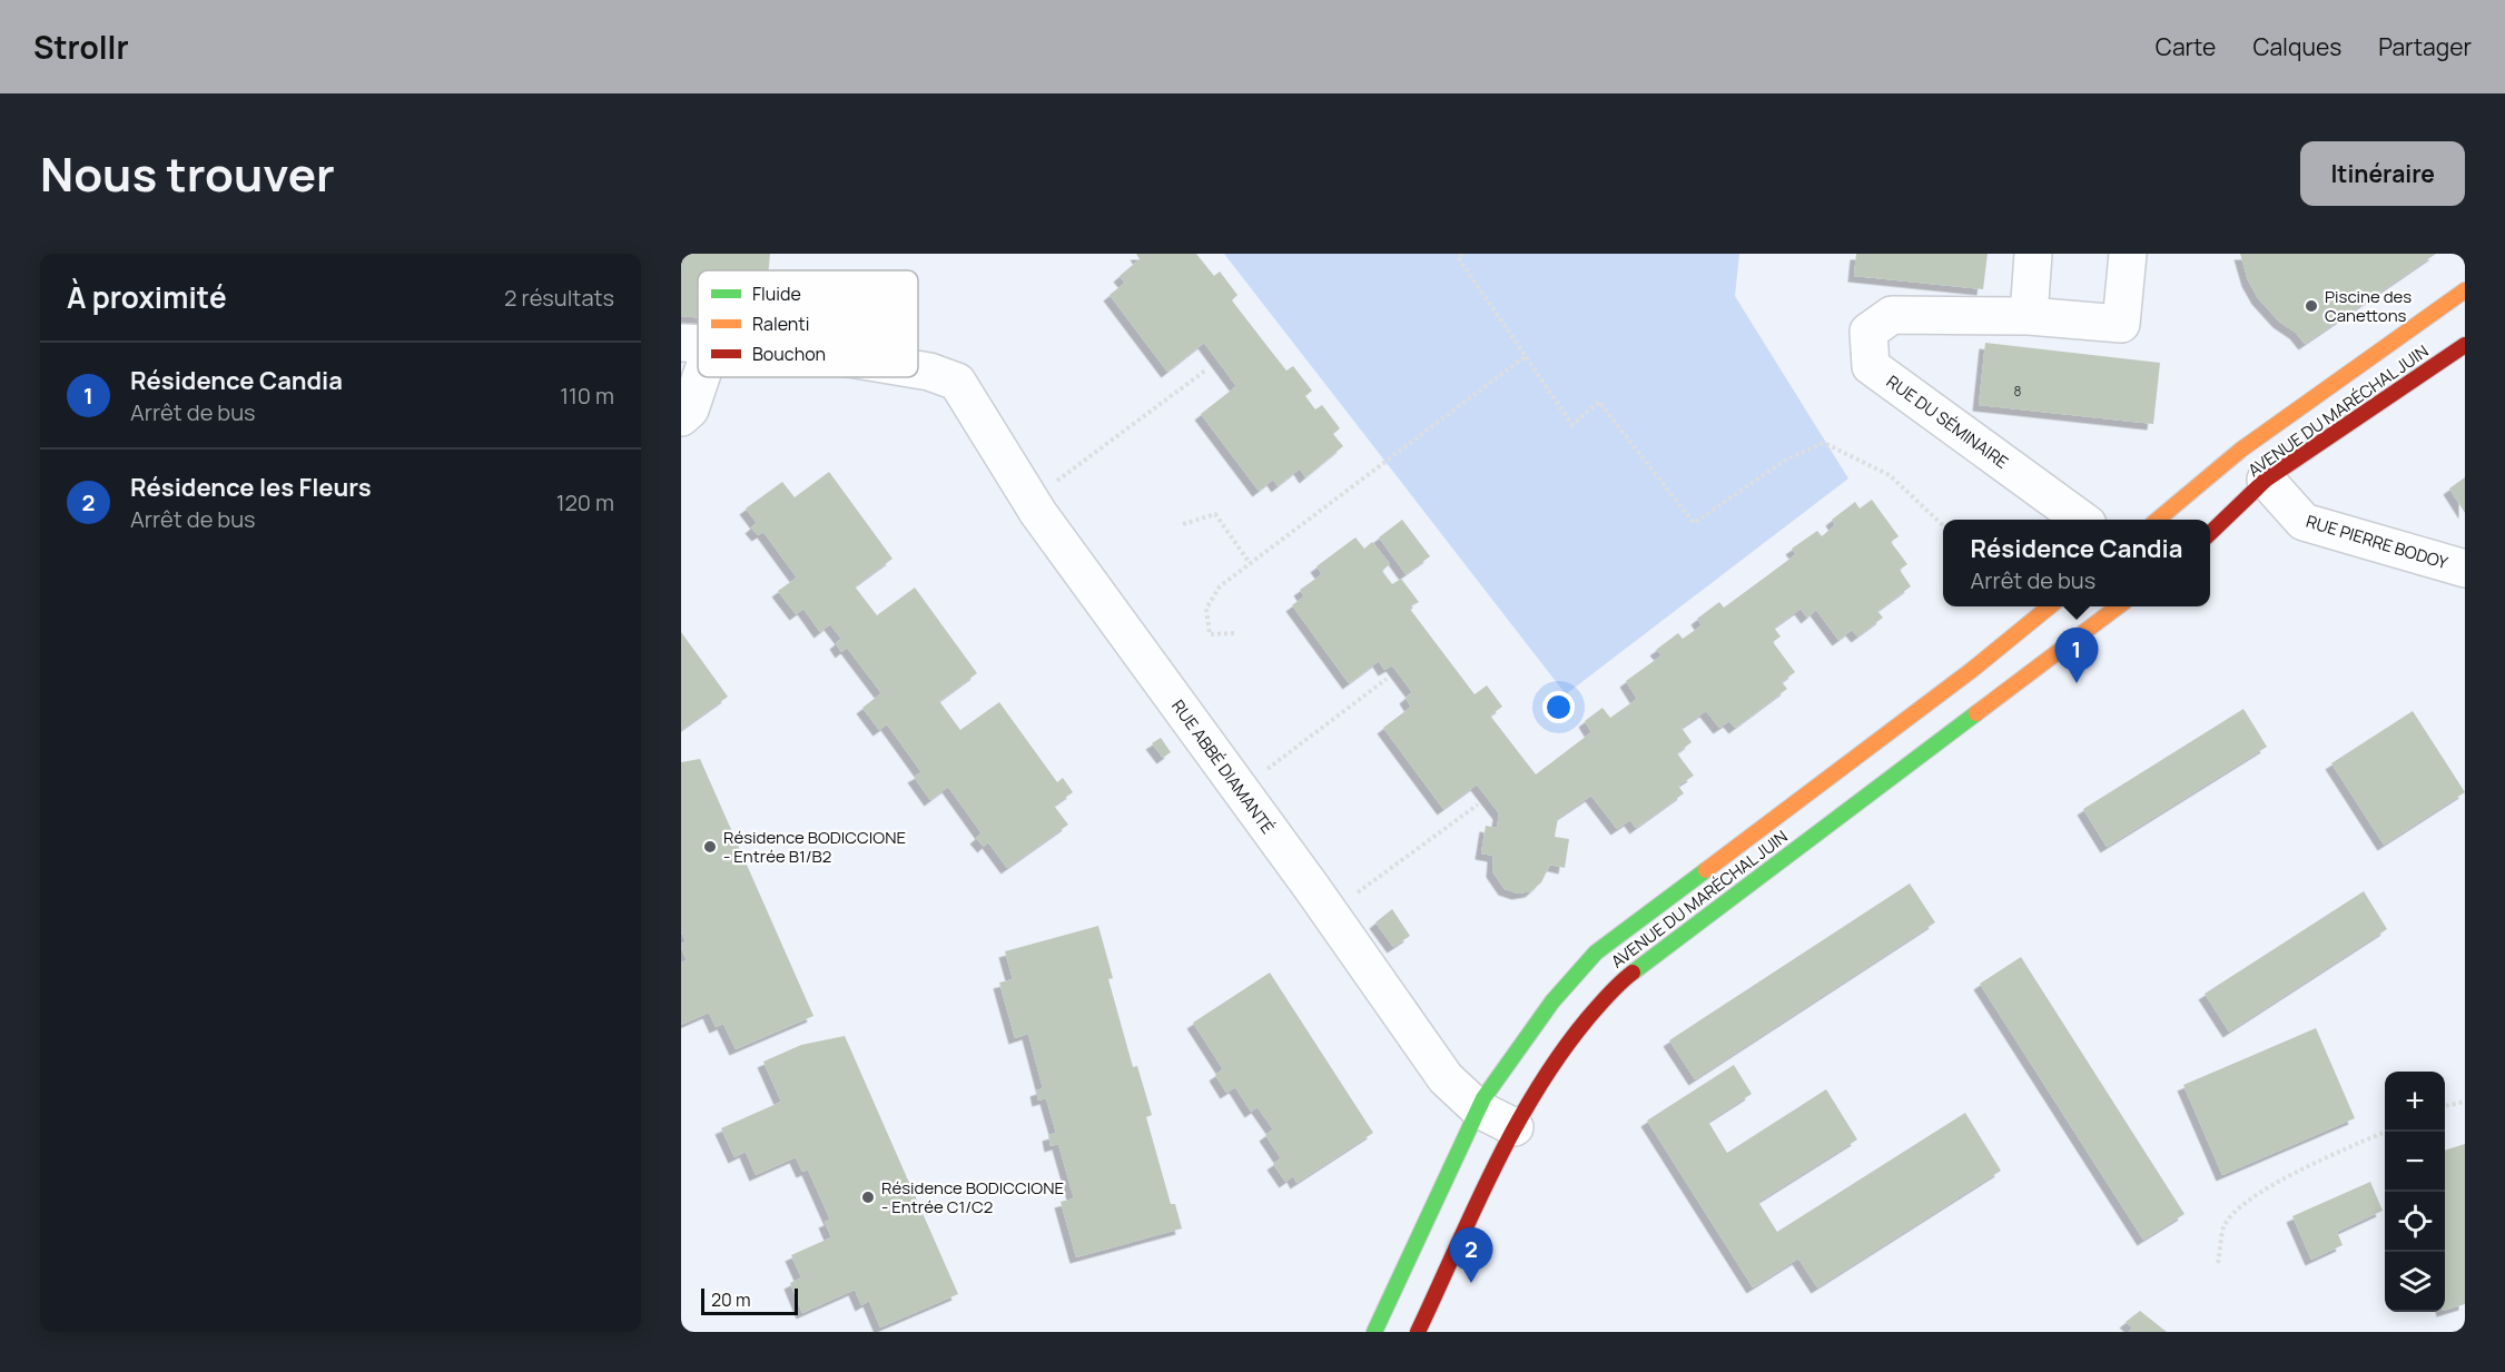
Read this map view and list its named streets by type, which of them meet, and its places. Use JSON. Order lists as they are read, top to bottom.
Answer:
{
  "streets": {
    "main road": ["AVENUE DU MARÉCHAL JUIN"],
    "street": ["RUE DU SÉMINAIRE", "RUE PIERRE BODOY", "RUE ABBÉ DIAMANTÉ"]
  },
  "crossings": [
    ["AVENUE DU MARÉCHAL JUIN", "RUE PIERRE BODOY"],
    ["AVENUE DU MARÉCHAL JUIN", "RUE ABBÉ DIAMANTÉ"]
  ],
  "places": ["Piscine des Canettons", "Résidence BODICCIONE - Entrée B1/B2", "Résidence BODICCIONE - Entrée C1/C2"],
  "house_numbers": ["8"],
  "legend": ["Fluide", "Ralenti", "Bouchon"],
  "scale_bar": "20 m",
  "page": {
    "header": "Strollr",
    "nav": ["Carte", "Calques", "Partager"],
    "title": "Nous trouver",
    "buttons": "Itinéraire",
    "heading": ["À proximité", "2 résultats"],
    "list": [
      {
        "mark": "1",
        "name": "Résidence Candia",
        "note": "Arrêt de bus",
        "value": "110 m"
      },
      {
        "mark": "2",
        "name": "Résidence les Fleurs",
        "note": "Arrêt de bus",
        "value": "120 m"
      }
    ],
    "popup": ["Résidence Candia", "Arrêt de bus"],
    "pins": ["1", "2"],
    "map_buttons": ["+", "−"],
    "scale": "20 m"
  }
}
